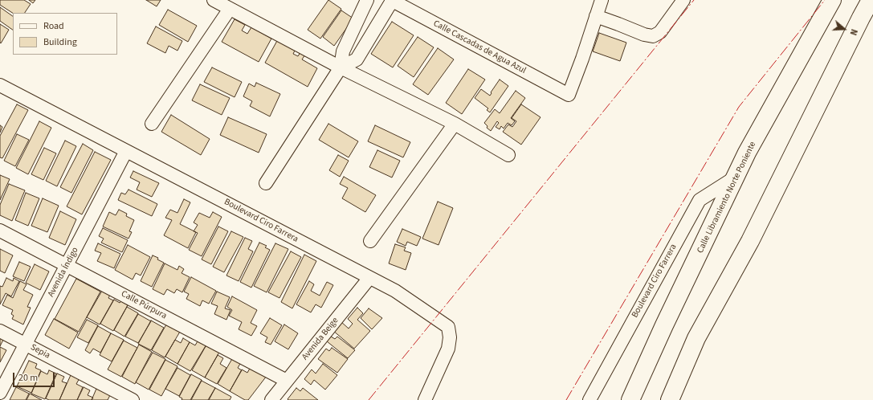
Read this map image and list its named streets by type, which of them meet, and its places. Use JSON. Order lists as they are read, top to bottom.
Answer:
{
  "streets": {
    "highway": ["Calle Libramiento Norte Poniente"],
    "street": [
      "Calle Cascadas de Agua Azul",
      "Boulevard Ciro Farrera",
      "Avenida Índigo",
      "Calle Púrpura",
      "Avenida Beige",
      "Sepia"
    ]
  },
  "crossings": [
    ["Calle Libramiento Norte Poniente", "Boulevard Ciro Farrera"],
    ["Boulevard Ciro Farrera", "Avenida Índigo"],
    ["Boulevard Ciro Farrera", "Avenida Beige"],
    ["Avenida Índigo", "Calle Púrpura"],
    ["Avenida Índigo", "Sepia"],
    ["Calle Púrpura", "Avenida Beige"]
  ],
  "legend": ["Road", "Building"],
  "scale_bar": "20 m",
  "north": "right"
}
